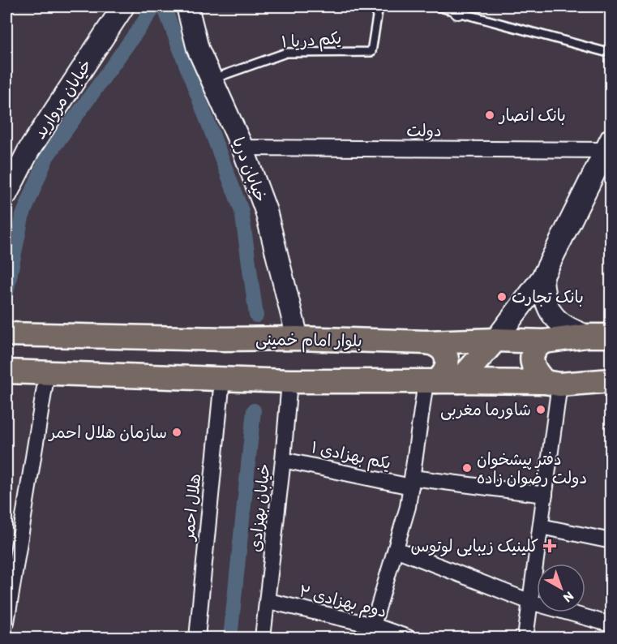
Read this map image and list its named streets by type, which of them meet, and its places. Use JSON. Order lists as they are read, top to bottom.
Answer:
{
  "streets": {
    "main road": ["بلوار امام خمینی"],
    "street": [
      "خیابان مروارید",
      "دولت",
      "خیابان دریا",
      "یکم بهزادی ۱",
      "هلال احمر",
      "خیابان بهزادی",
      "دوم بهزادی ۲"
    ],
    "lane": ["یکم دریا ۱"]
  },
  "crossings": [
    ["یکم دریا ۱", "خیابان دریا"],
    ["دولت", "خیابان دریا"],
    ["خیابان دریا", "بلوار امام خمینی"],
    ["یکم بهزادی ۱", "خیابان بهزادی"],
    ["خیابان بهزادی", "دوم بهزادی ۲"]
  ],
  "places": {
    "other": [
      "بانک انصار",
      "بانک تجارت",
      "شاورما مغربی",
      "سازمان هلال احمر",
      "دفتر پیشخوان دولت رضوان زاده"
    ],
    "health": ["کلینیک زیبایی لوتوس"]
  },
  "north": "bottom right"
}
